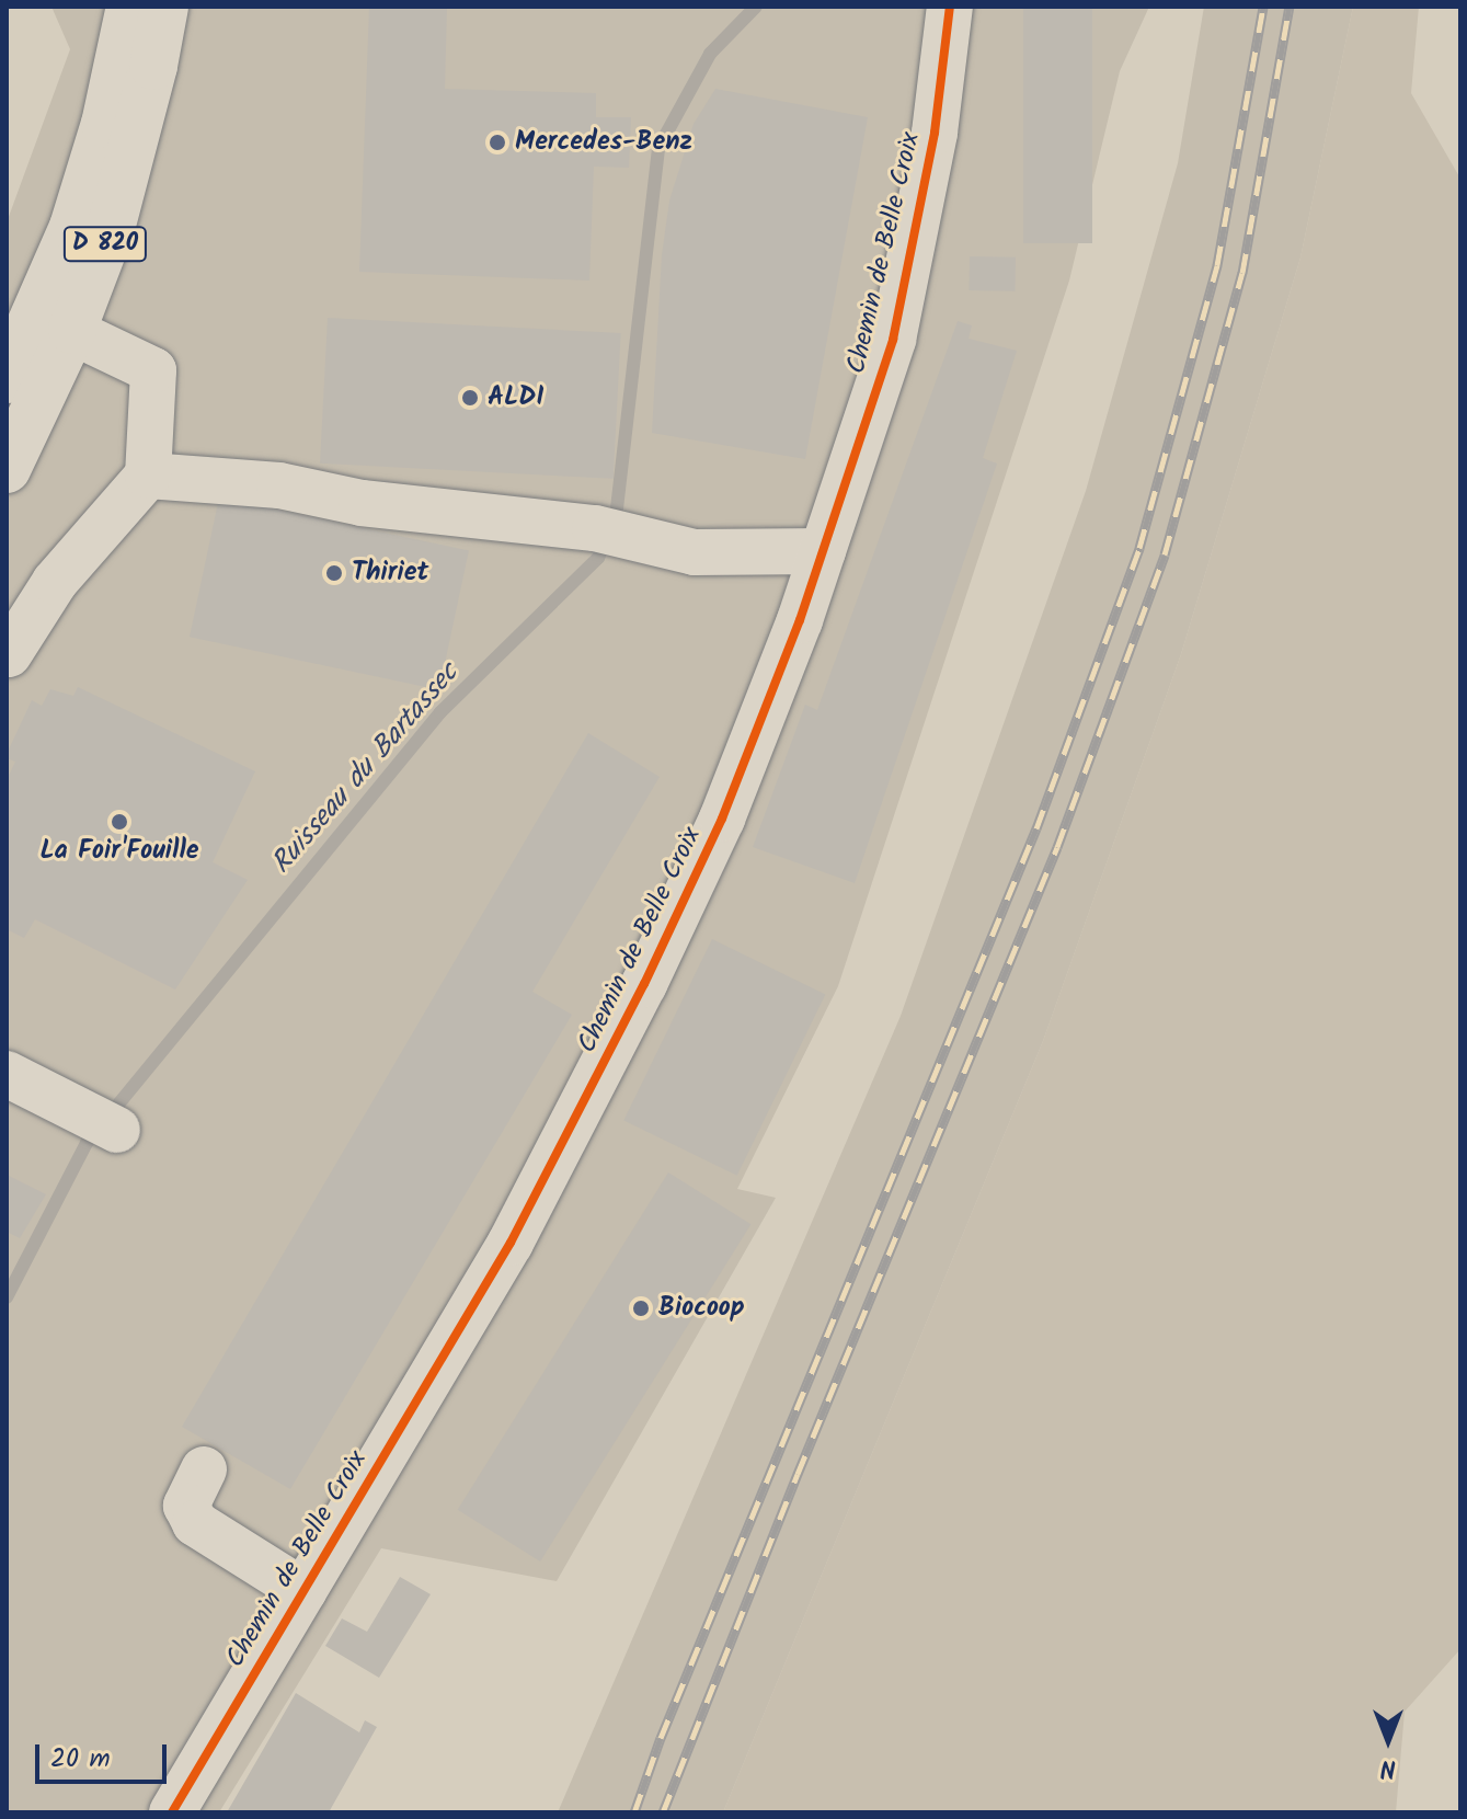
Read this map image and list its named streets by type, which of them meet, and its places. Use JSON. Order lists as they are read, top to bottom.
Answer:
{
  "streets": {
    "main road": ["D 820"],
    "street": ["Chemin de Belle Croix"]
  },
  "water": ["Ruisseau du Bartassec"],
  "places": [
    "Mercedes-Benz",
    "ALDI",
    "Thiriet",
    "La Foir'Fouille",
    "Biocoop"
  ],
  "scale_bar": "20 m",
  "north": "bottom"
}
